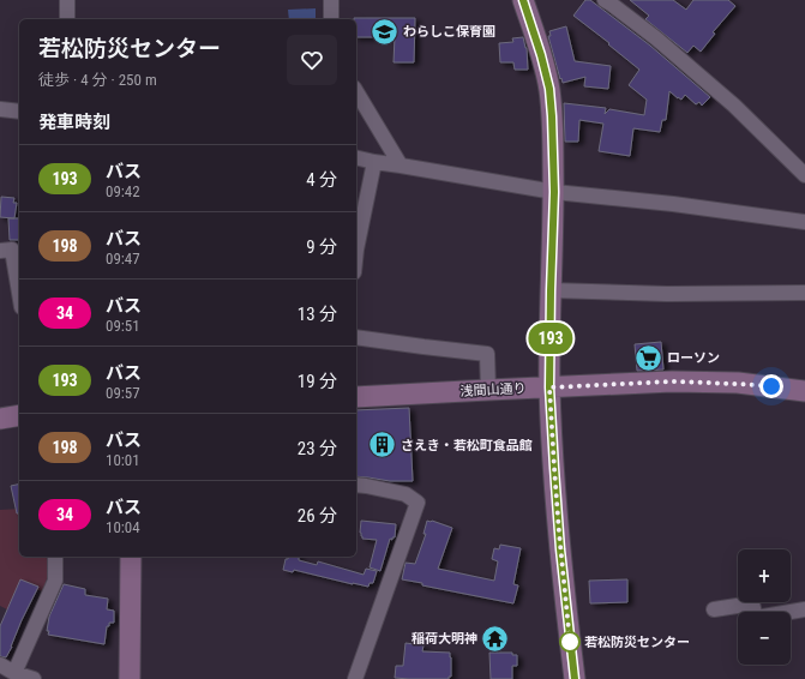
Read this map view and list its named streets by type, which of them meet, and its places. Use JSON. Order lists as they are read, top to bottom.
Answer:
{
  "streets": {
    "main road": ["浅間山通り"]
  },
  "places": {
    "school or university": ["わらしこ保育園"],
    "supermarket": ["ローソン"],
    "building": ["さえき・若松町食品館"],
    "temple": ["稲荷大明神"],
    "other": ["若松防災センター"]
  },
  "lines": ["bus line 193"],
  "page": {
    "on_map": "193",
    "heading": [
      ["若松防災センター", "徒歩 · 4 分 · 250 m"],
      "発車時刻"
    ],
    "list": [
      {
        "mark": "193",
        "name": "バス",
        "note": "09:42",
        "value": "4 分"
      },
      {
        "mark": "198",
        "name": "バス",
        "note": "09:47",
        "value": "9 分"
      },
      {
        "mark": "34",
        "name": "バス",
        "note": "09:51",
        "value": "13 分"
      },
      {
        "mark": "193",
        "name": "バス",
        "note": "09:57",
        "value": "19 分"
      },
      {
        "mark": "198",
        "name": "バス",
        "note": "10:01",
        "value": "23 分"
      },
      {
        "mark": "34",
        "name": "バス",
        "note": "10:04",
        "value": "26 分"
      }
    ],
    "map_buttons": ["+", "−"]
  }
}
